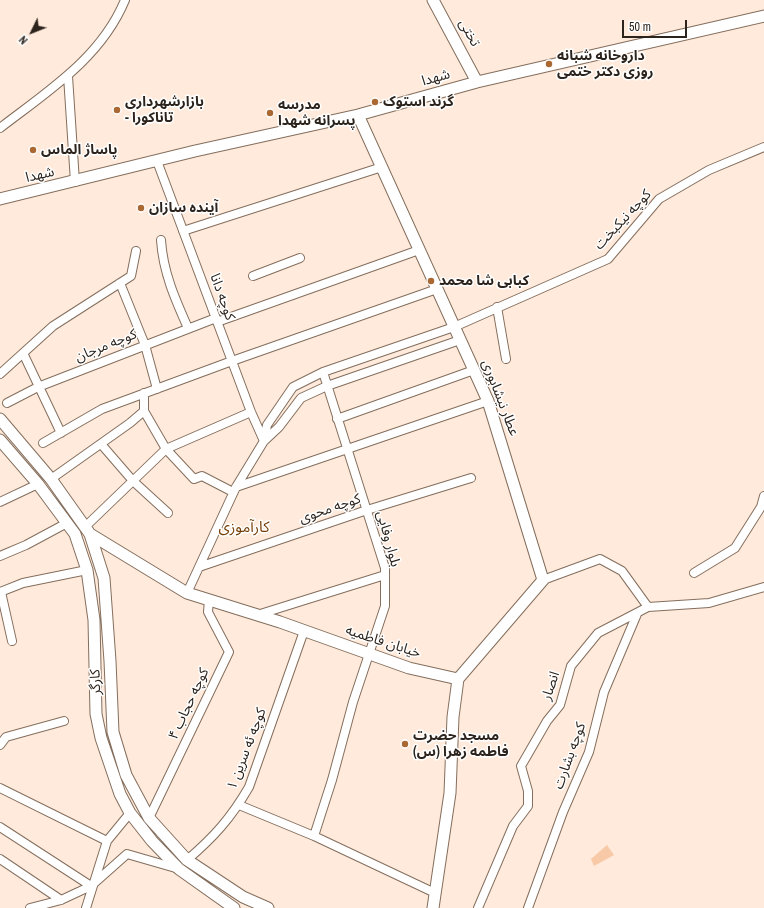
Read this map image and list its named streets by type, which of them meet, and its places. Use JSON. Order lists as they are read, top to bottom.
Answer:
{
  "streets": {
    "main road": [
      "تختی",
      "شهدا",
      "عطار نیشابوری",
      "خیابان فاطمیه",
      "کارگر"
    ],
    "street": [
      "کوچه نیکبخت",
      "کوچه دانا",
      "کوچه مرجان",
      "کوچه محوی",
      "بلوار وفایی",
      "انصار",
      "کوچه حجاب ۴",
      "کوچه ئه سرین ۱",
      "کوچه بشارت"
    ]
  },
  "crossings": [
    ["تختی", "شهدا"],
    ["شهدا", "کوچه دانا"],
    ["شهدا", "عطار نیشابوری"],
    ["کوچه نیکبخت", "عطار نیشابوری"],
    ["کوچه دانا", "کوچه مرجان"],
    ["کوچه مرجان", "عطار نیشابوری"],
    ["کوچه محوی", "بلوار وفایی"],
    ["بلوار وفایی", "خیابان فاطمیه"],
    ["خیابان فاطمیه", "کارگر"],
    ["خیابان فاطمیه", "کوچه حجاب ۴"],
    ["خیابان فاطمیه", "کوچه ئه سرین ۱"],
    ["کارگر", "کوچه حجاب ۴"],
    ["کارگر", "کوچه ئه سرین ۱"],
    ["انصار", "کوچه بشارت"]
  ],
  "districts": ["کارآموزی"],
  "places": [
    "داروخانه شبانه روزی دکتر ختمی",
    "گرند استوک",
    "بازارشهرداری - تاناکورا",
    "مدرسه پسرانه شهدا",
    "پاساژ الماس",
    "آینده سازان",
    "کبابی شا محمد",
    "مسجد حضرت فاطمه زهرا (س)"
  ],
  "scale_bar": "50 m",
  "north": "bottom left"
}
